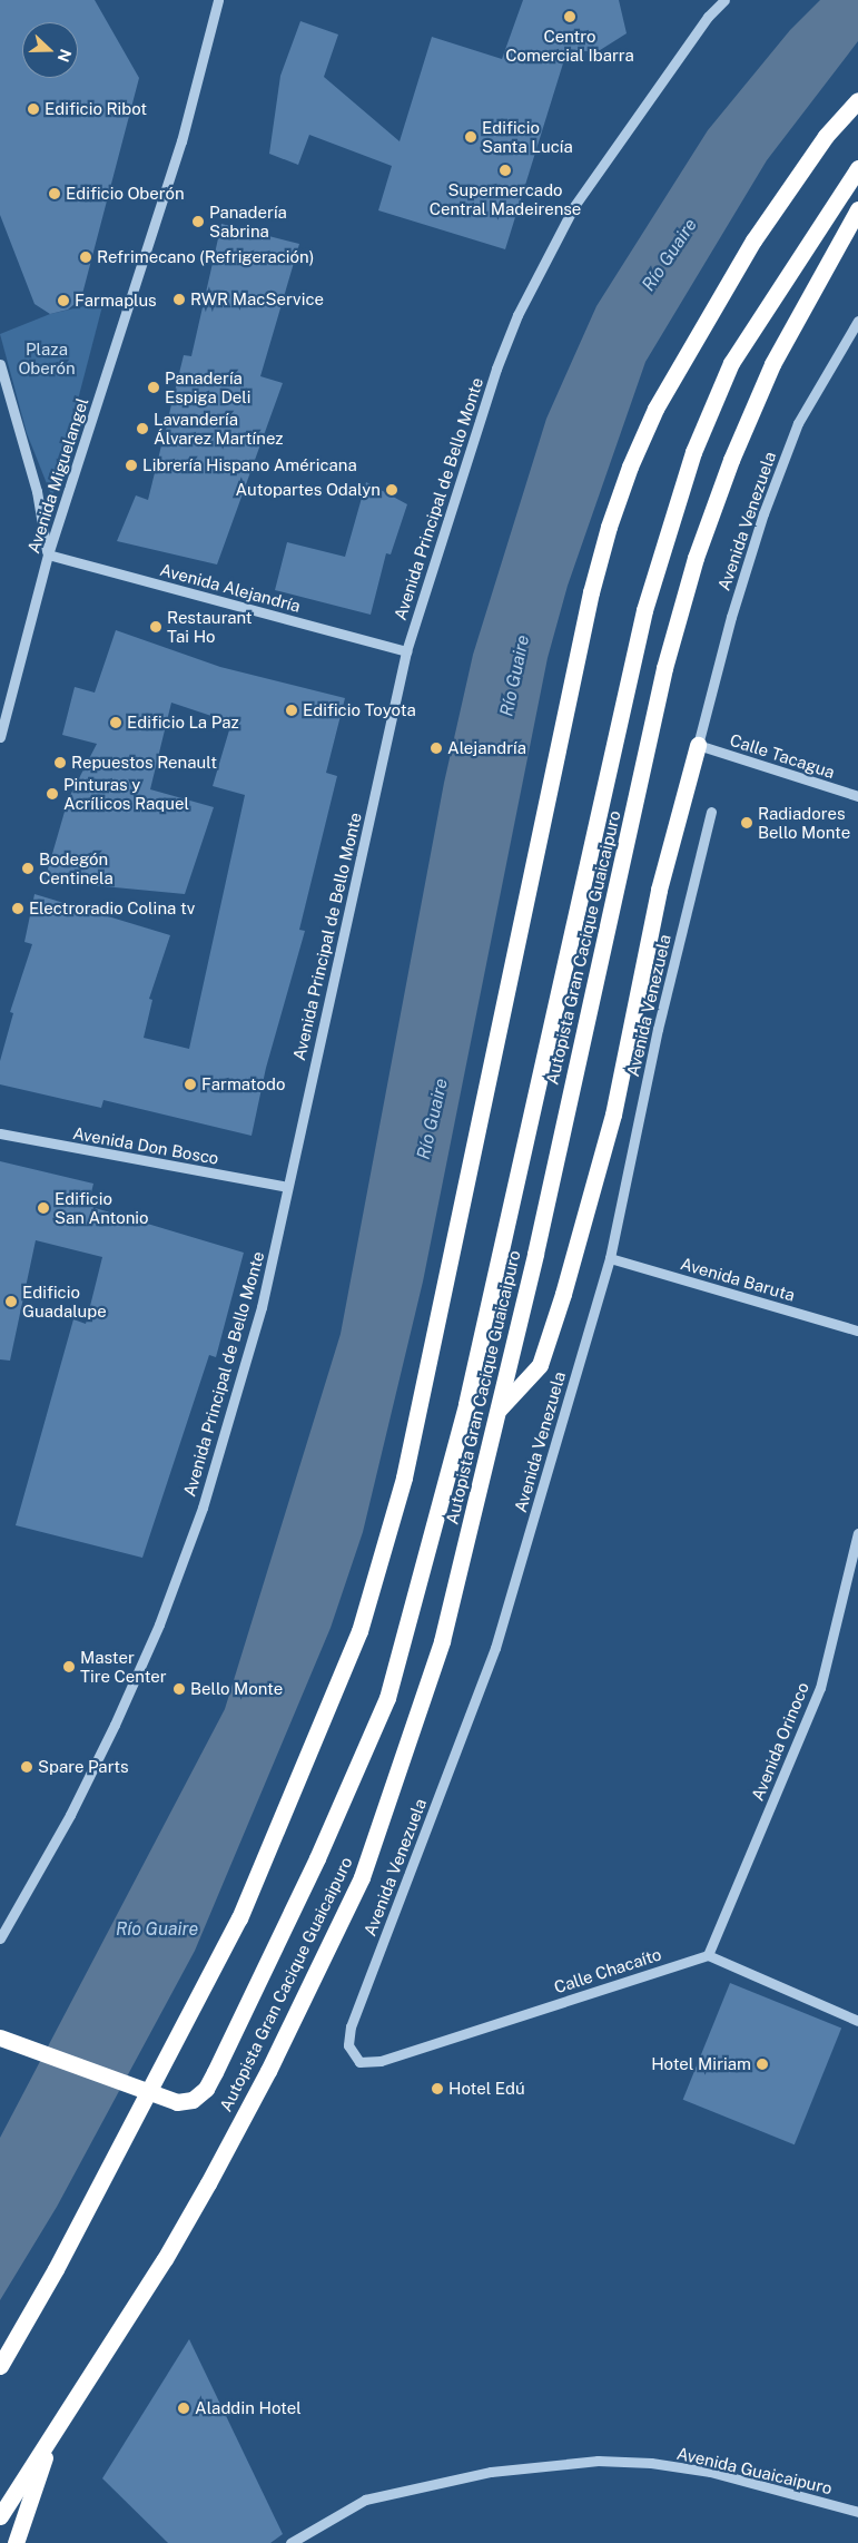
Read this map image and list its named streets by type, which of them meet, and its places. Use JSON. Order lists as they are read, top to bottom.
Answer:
{
  "streets": {
    "highway": ["Autopista Gran Cacique Guaicaipuro"],
    "street": [
      "Avenida Miguelangel",
      "Avenida Principal de Bello Monte",
      "Avenida Venezuela",
      "Avenida Alejandría",
      "Calle Tacagua",
      "Avenida Don Bosco",
      "Avenida Baruta",
      "Avenida Orinoco",
      "Calle Chacaíto",
      "Avenida Guaicaipuro"
    ]
  },
  "crossings": [
    ["Avenida Miguelangel", "Avenida Alejandría"],
    ["Avenida Principal de Bello Monte", "Avenida Alejandría"],
    ["Avenida Principal de Bello Monte", "Avenida Don Bosco"],
    ["Avenida Venezuela", "Calle Tacagua"],
    ["Avenida Venezuela", "Avenida Baruta"],
    ["Avenida Venezuela", "Calle Chacaíto"],
    ["Avenida Orinoco", "Calle Chacaíto"]
  ],
  "water": ["Río Guaire"],
  "parks": ["Plaza Oberón"],
  "places": [
    "Centro Comercial Ibarra",
    "Edificio Ribot",
    "Edificio Santa Lucía",
    "Supermercado Central Madeirense",
    "Edificio Oberón",
    "Panadería Sabrina",
    "Refrimecano (Refrigeración)",
    "RWR MacService",
    "Farmaplus",
    "Panadería Espiga Deli",
    "Lavandería Álvarez Martínez",
    "Librería Hispano Américana",
    "Autopartes Odalyn",
    "Restaurant Tai Ho",
    "Edificio Toyota",
    "Edificio La Paz",
    "Alejandría",
    "Repuestos Renault",
    "Pinturas y Acrílicos Raquel",
    "Radiadores Bello Monte",
    "Bodegón Centinela",
    "Electroradio Colina tv",
    "Farmatodo",
    "Edificio San Antonio",
    "Edificio Guadalupe",
    "Master Tire Center",
    "Bello Monte",
    "Spare Parts",
    "Hotel Miriam",
    "Hotel Edú",
    "Aladdin Hotel"
  ],
  "north": "right"
}
